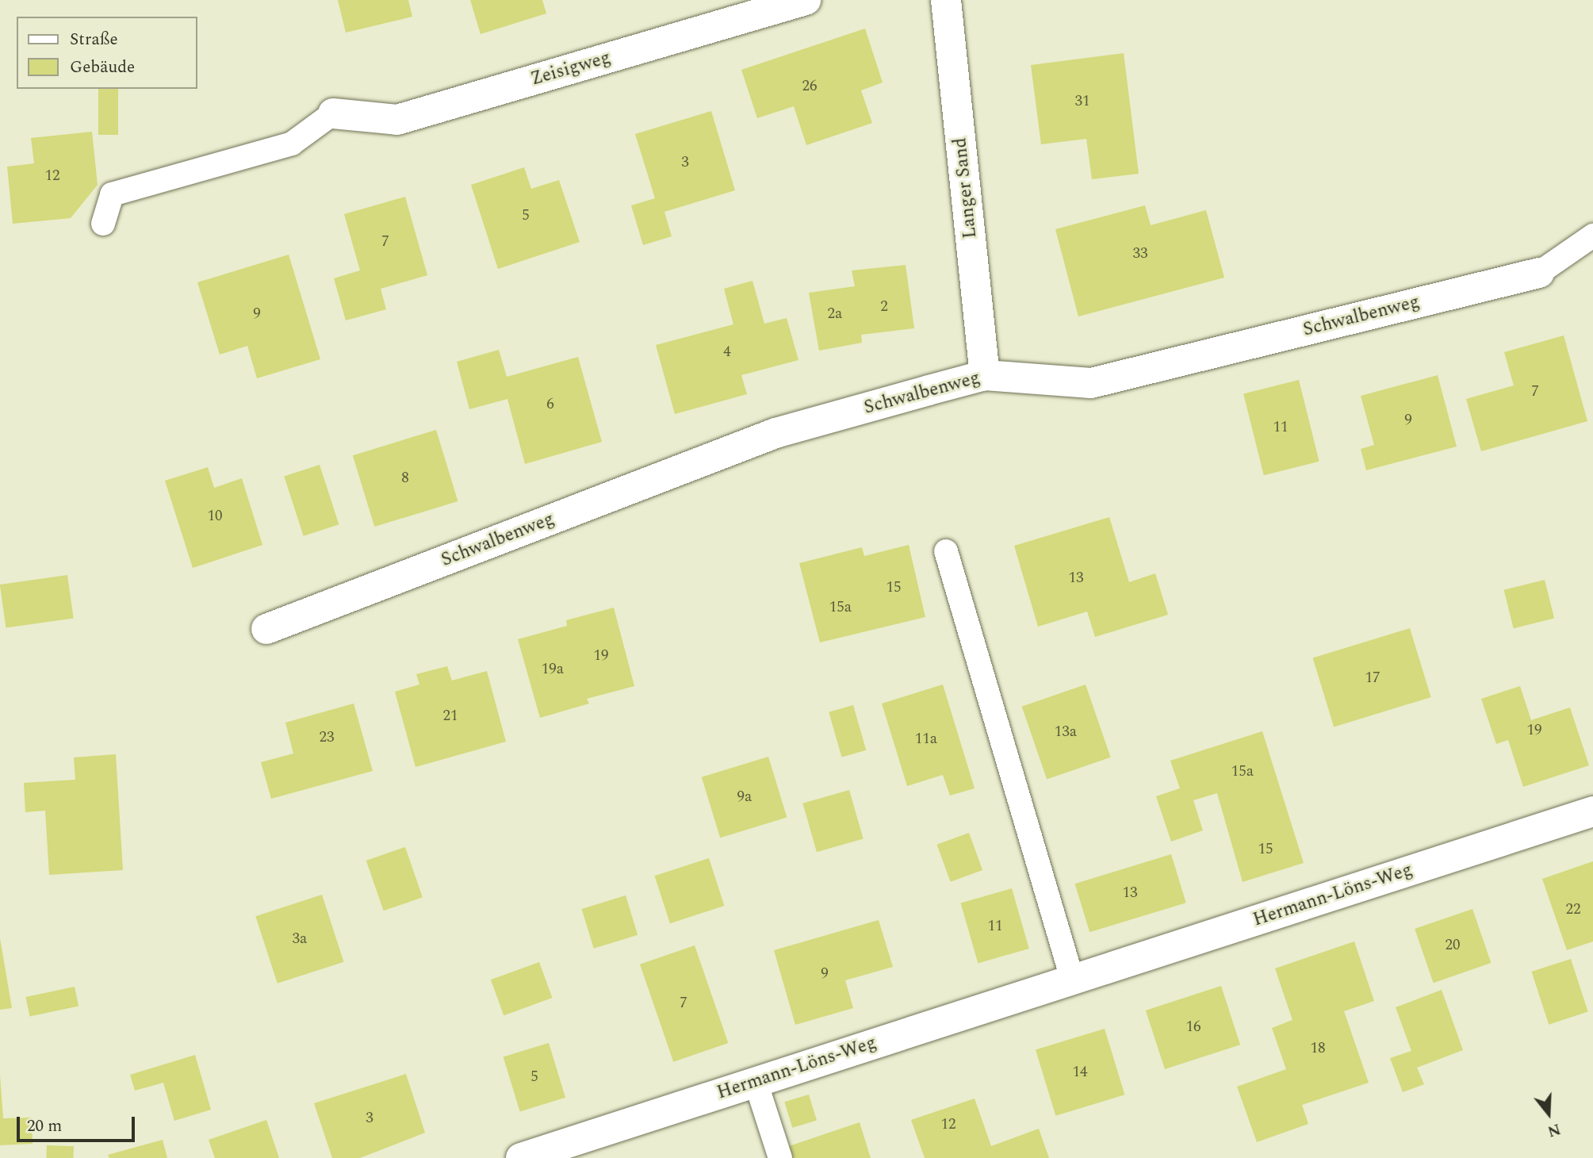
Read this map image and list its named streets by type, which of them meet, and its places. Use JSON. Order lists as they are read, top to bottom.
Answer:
{
  "streets": {
    "street": [
      "Zeisigweg",
      "Langer Sand",
      "Schwalbenweg",
      "Hermann-Löns-Weg"
    ]
  },
  "crossings": [
    ["Langer Sand", "Schwalbenweg"]
  ],
  "house_numbers": [
    "26",
    "31",
    "3",
    "12",
    "5",
    "7",
    "33",
    "2",
    "9",
    "2a",
    "4",
    "7",
    "6",
    "9",
    "11",
    "8",
    "10",
    "13",
    "15",
    "15a",
    "19",
    "19a",
    "17",
    "21",
    "19",
    "13a",
    "23",
    "11a",
    "15a",
    "9a",
    "15",
    "13",
    "22",
    "11",
    "3a",
    "20",
    "9",
    "7",
    "16",
    "18",
    "14",
    "5",
    "3",
    "12"
  ],
  "legend": ["Straße", "Gebäude"],
  "scale_bar": "20 m",
  "north": "bottom"
}
